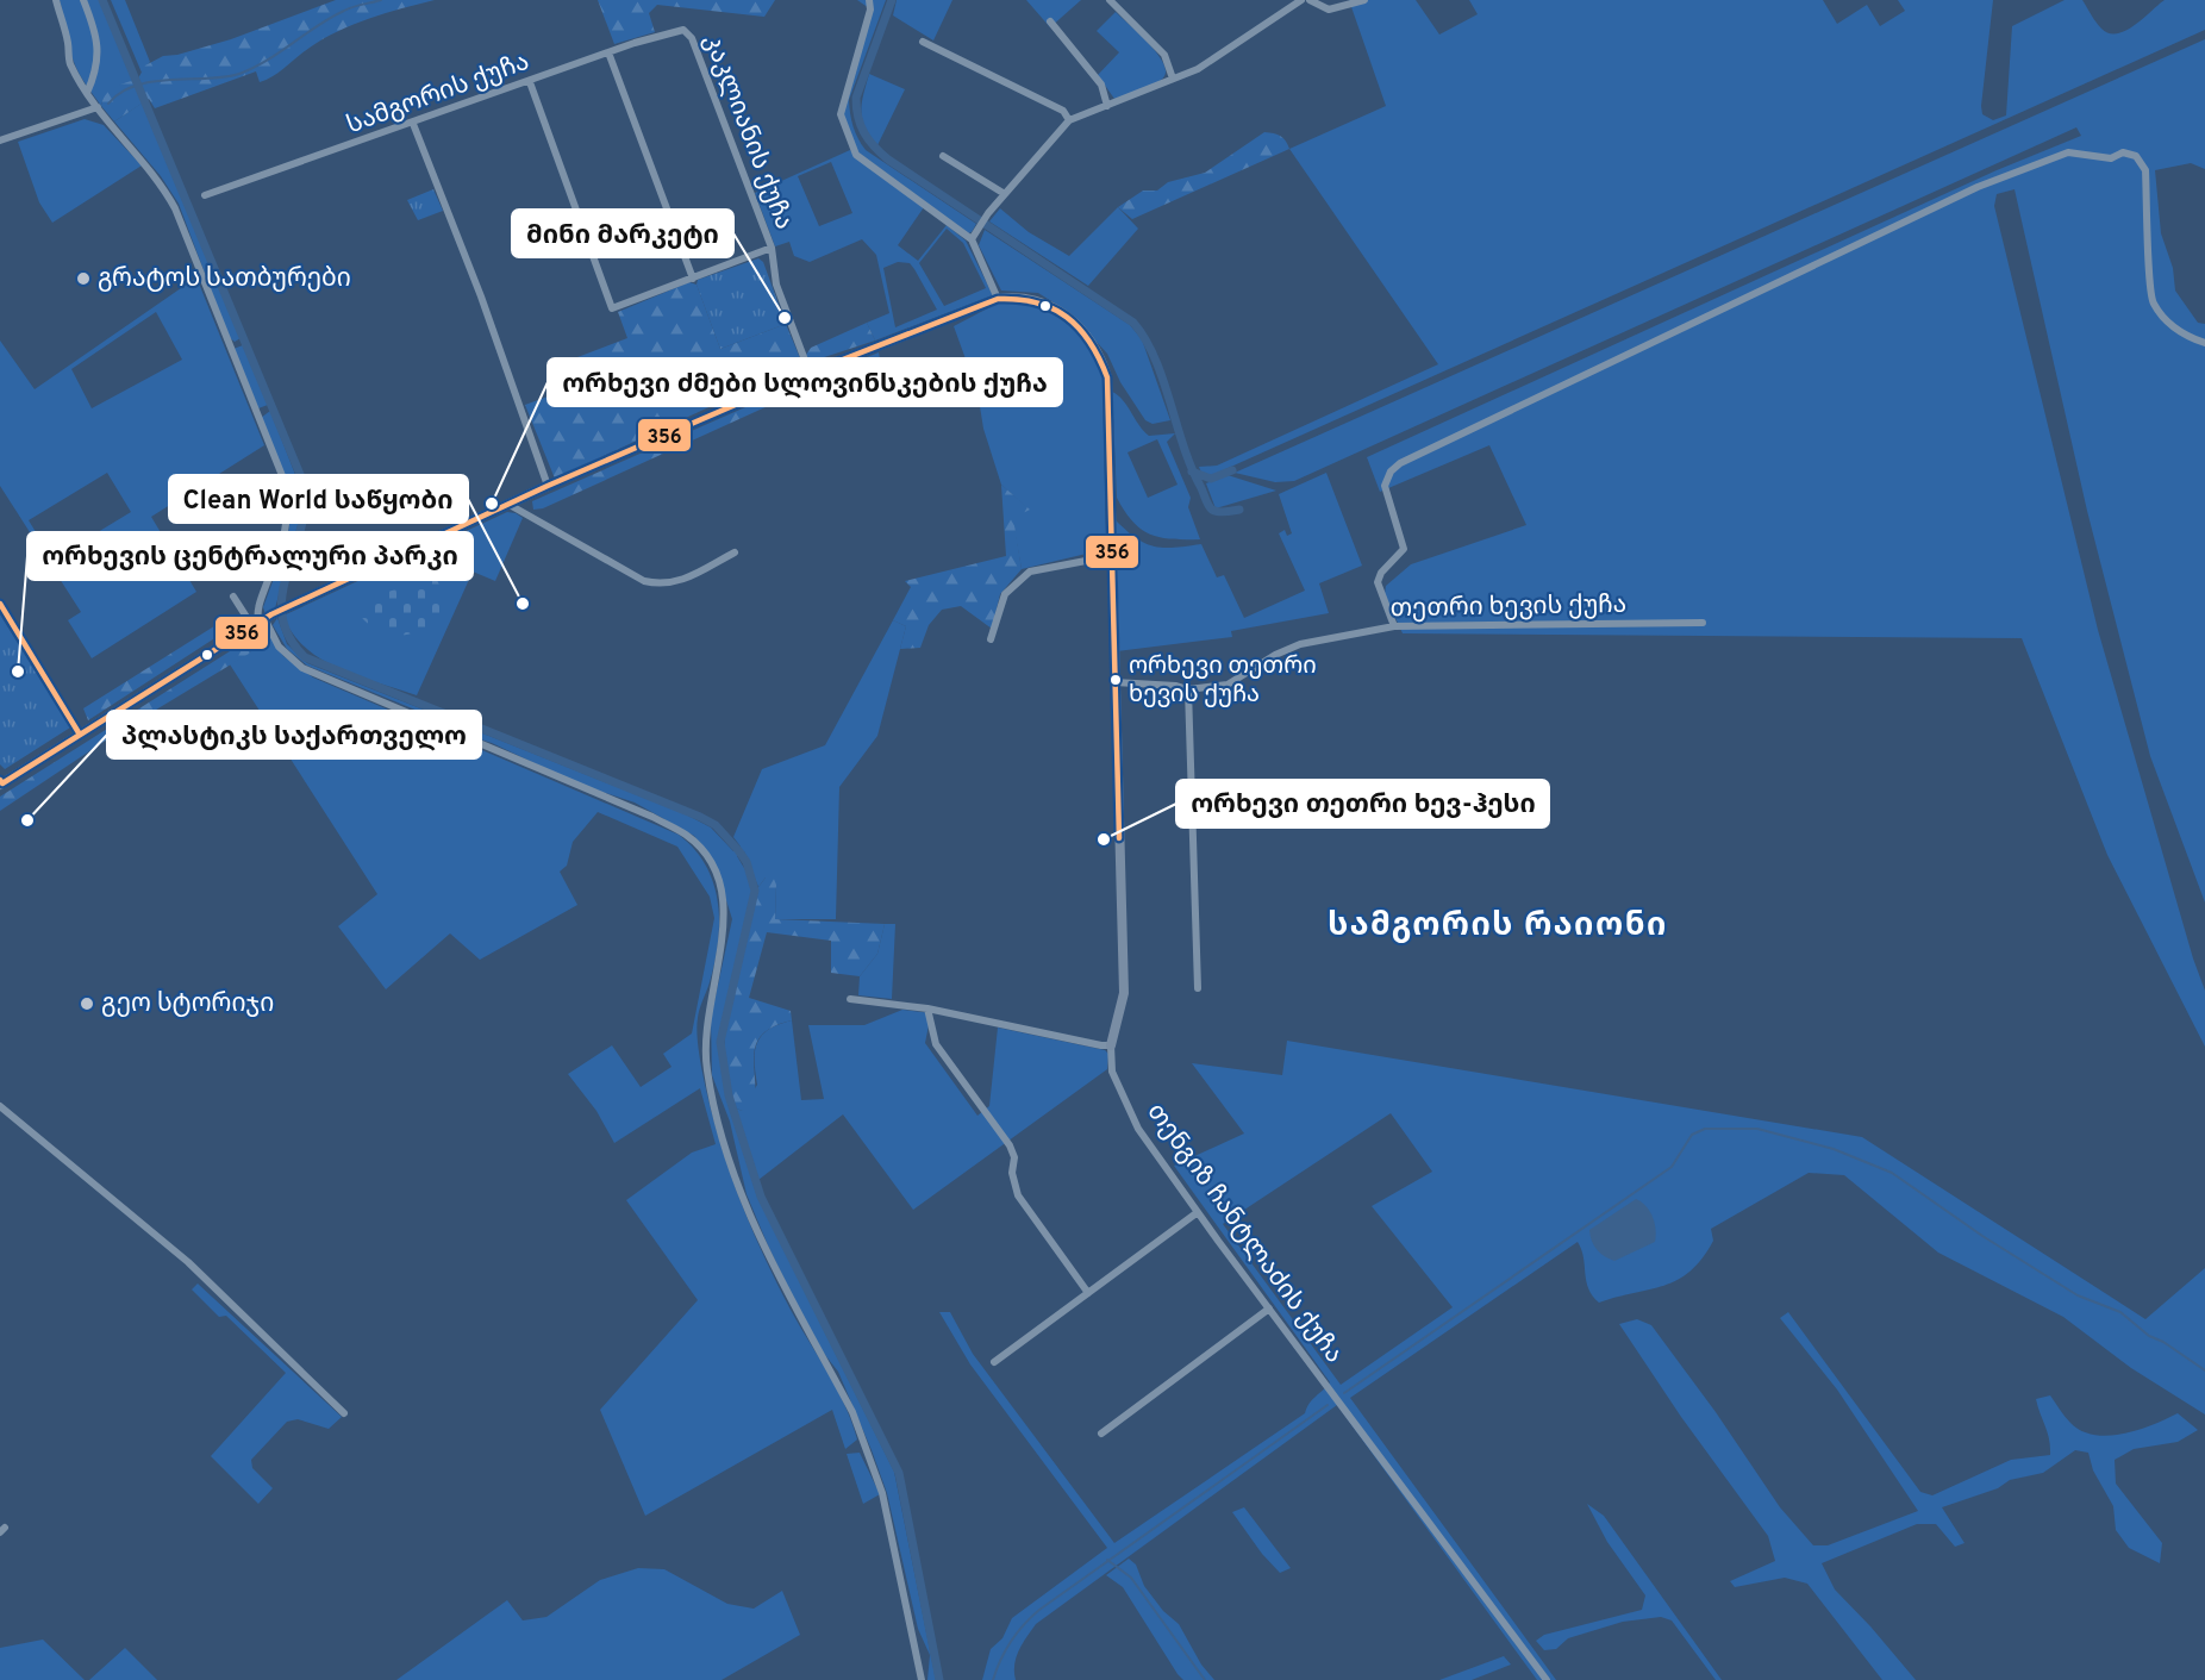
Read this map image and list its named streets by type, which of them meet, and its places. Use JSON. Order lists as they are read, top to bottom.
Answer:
{
  "streets": {
    "street": [
      "სამგორის ქუჩა",
      "კაკლიანის ქუჩა",
      "თეთრი ხევის ქუჩა",
      "თენგიზ ჩანტლაძის ქუჩა"
    ]
  },
  "crossings": [
    ["სამგორის ქუჩა", "კაკლიანის ქუჩა"],
    ["კაკლიანის ქუჩა", "თენგიზ ჩანტლაძის ქუჩა"],
    ["თეთრი ხევის ქუჩა", "თენგიზ ჩანტლაძის ქუჩა"]
  ],
  "districts": ["სამგორის რაიონი"],
  "places": [
    "გრატოს სათბურები",
    "მინი მარკეტი",
    "ორხევი ძმები სლოვინსკების ქუჩა",
    "Clean World საწყობი",
    "ორხევის ცენტრალური პარკი",
    "ორხევი თეთრი ხევის ქუჩა",
    "პლასტიკს საქართველო",
    "ორხევი თეთრი ხევ-ჰესი",
    "გეო სტორიჯი"
  ],
  "lines": ["transit line 356"]
}
